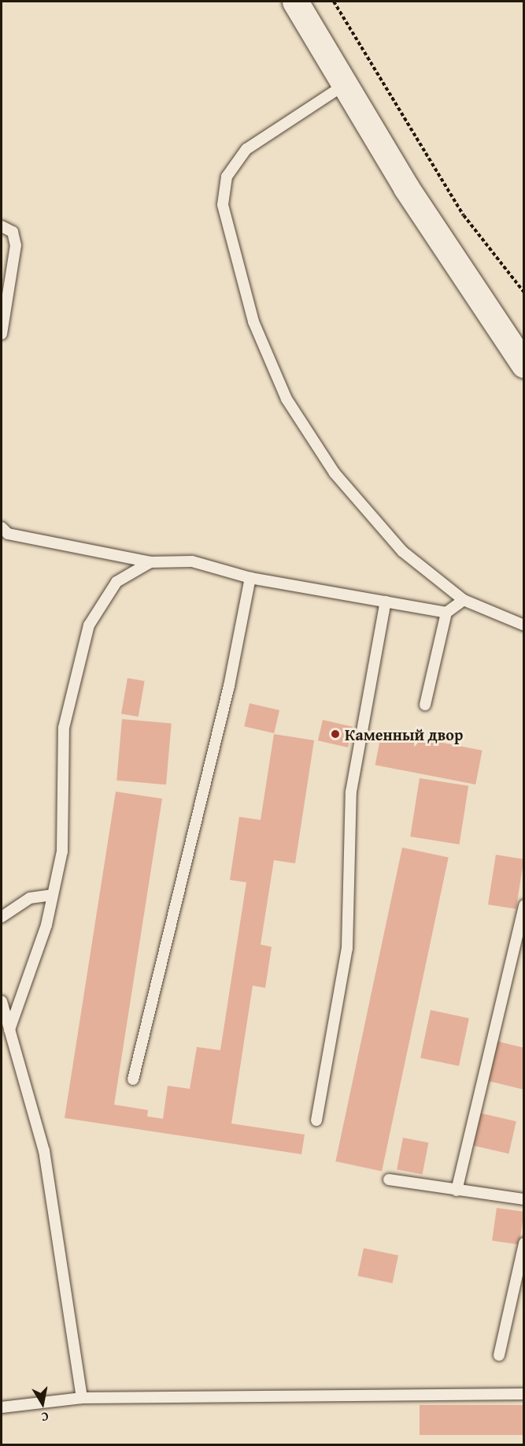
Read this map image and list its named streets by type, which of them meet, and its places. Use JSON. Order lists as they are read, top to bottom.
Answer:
{
  "places": ["Каменный двор"],
  "north": "bottom"
}
